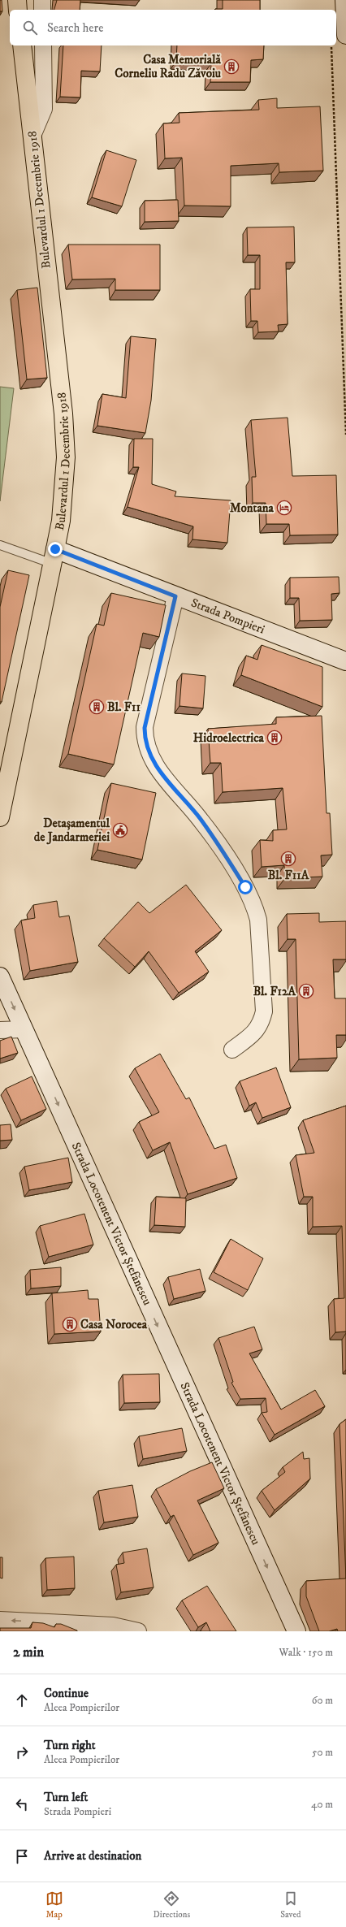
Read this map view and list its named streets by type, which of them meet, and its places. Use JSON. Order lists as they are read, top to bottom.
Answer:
{
  "streets": {
    "main road": ["Bulevardul 1 Decembrie 1918", "Strada Pompieri", "Strada Locotenent Victor Ștefănescu"]
  },
  "crossings": [
    ["Bulevardul 1 Decembrie 1918", "Strada Pompieri"]
  ],
  "one_way": ["Strada Locotenent Victor Ștefănescu"],
  "places": {
    "building": [
      "Casa Memorială Corneliu Radu Zăvoiu",
      "Bl. F11",
      "Hidroelectrica",
      "Bl. F11A",
      "Bl. F12A",
      "Casa Norocea"
    ],
    "hotel": ["Montana"],
    "public building": ["Detașamentul de Jandarmeriei"]
  },
  "page": {
    "search": "Search here",
    "heading": ["2 min", "Walk · 150 m"],
    "list": [
      ["Continue", "Aleea Pompierilor", "60 m"],
      ["Turn right", "Aleea Pompierilor", "50 m"],
      ["Turn left", "Strada Pompieri", "40 m"],
      "Arrive at destination"
    ],
    "nav": ["Map", "Directions", "Saved"]
  }
}
